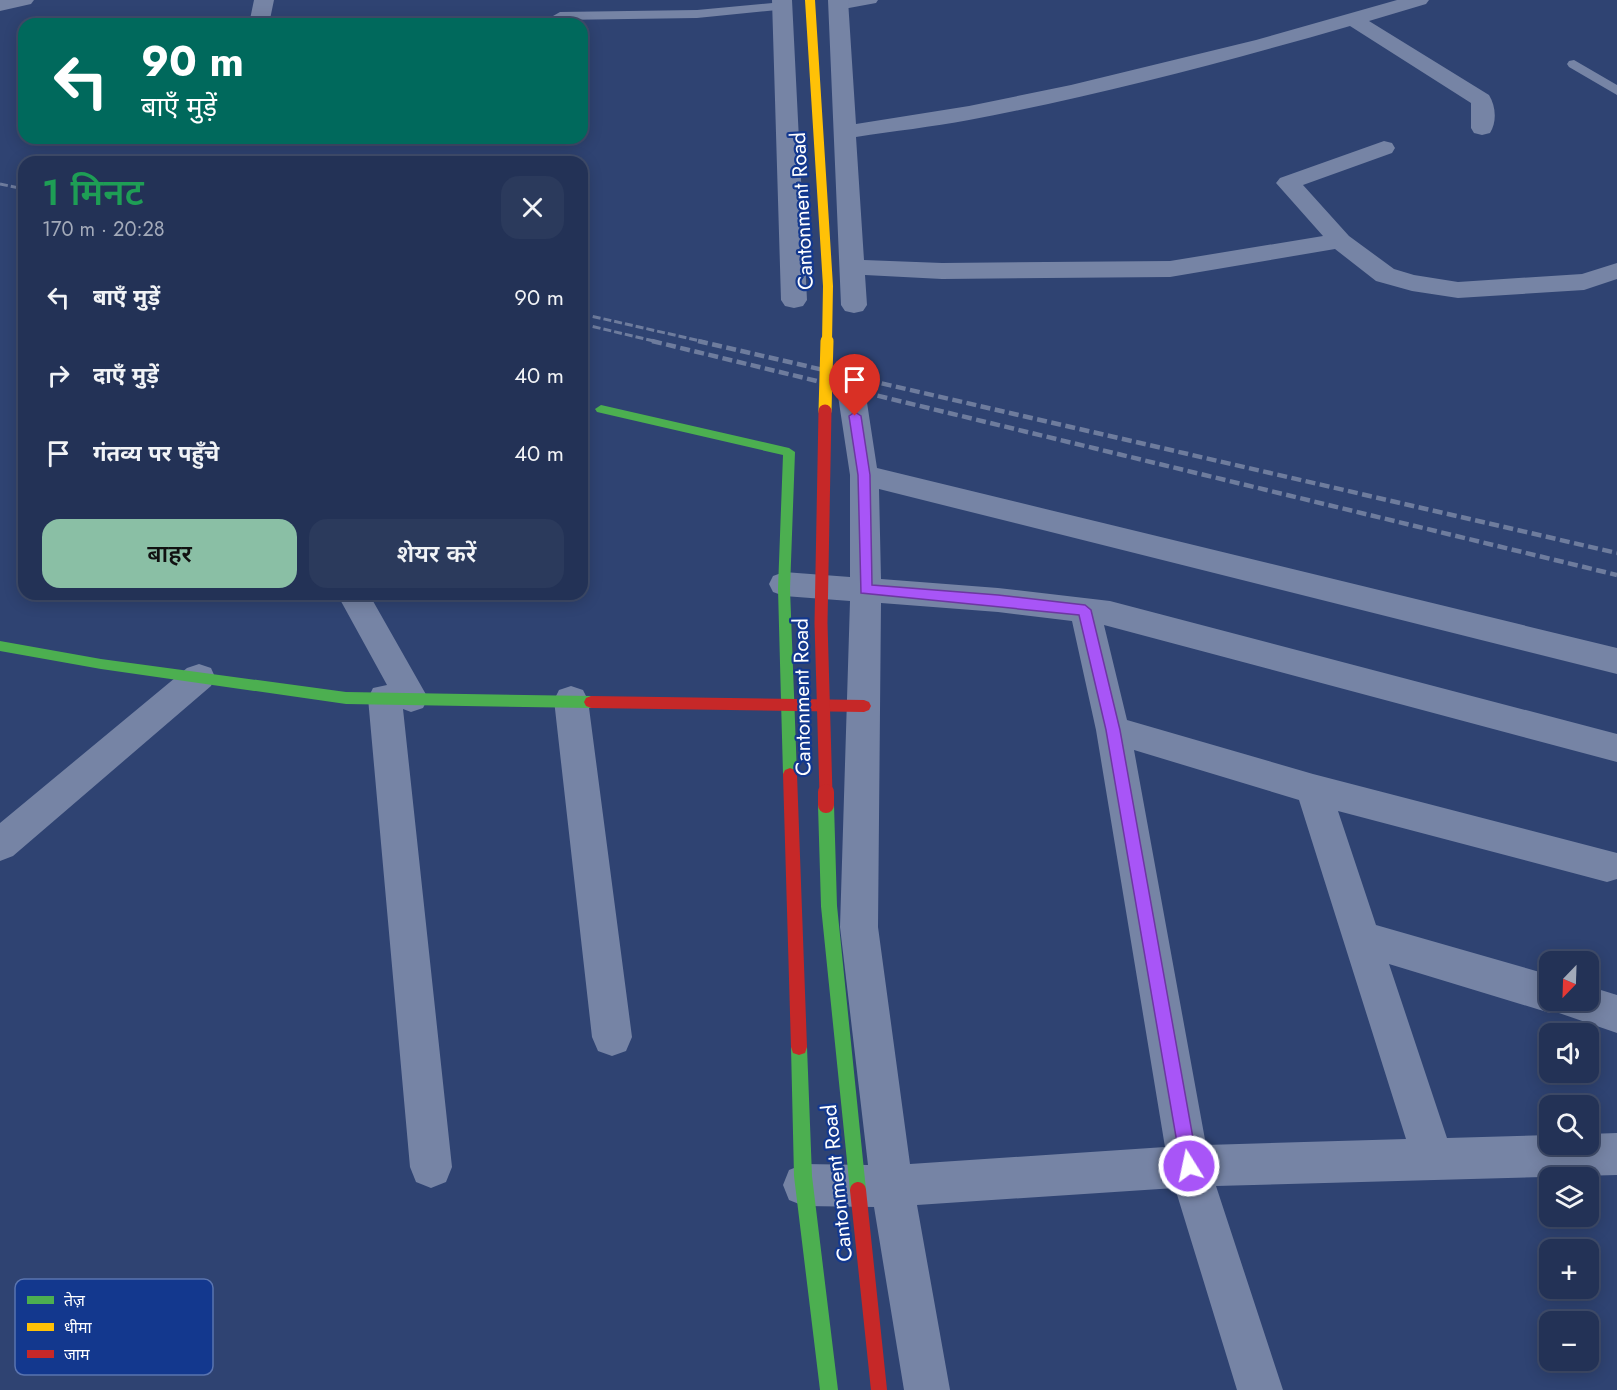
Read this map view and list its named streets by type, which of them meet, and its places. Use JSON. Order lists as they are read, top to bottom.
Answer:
{
  "streets": {
    "street": ["Cantonment Road"]
  },
  "legend": ["तेज़", "धीमा", "जाम"],
  "north": "bottom left",
  "page": {
    "turn": ["90 m", "बाएँ मुड़ें"],
    "heading": ["1 मिनट", "170 m · 20:28"],
    "list": [
      {
        "name": "बाएँ मुड़ें",
        "value": "90 m"
      },
      {
        "name": "दाएँ मुड़ें",
        "value": "40 m"
      },
      {
        "name": "गंतव्य पर पहुँचे",
        "value": "40 m"
      }
    ],
    "buttons": ["बाहर", "शेयर करें"],
    "map_buttons": ["+", "−"]
  }
}
